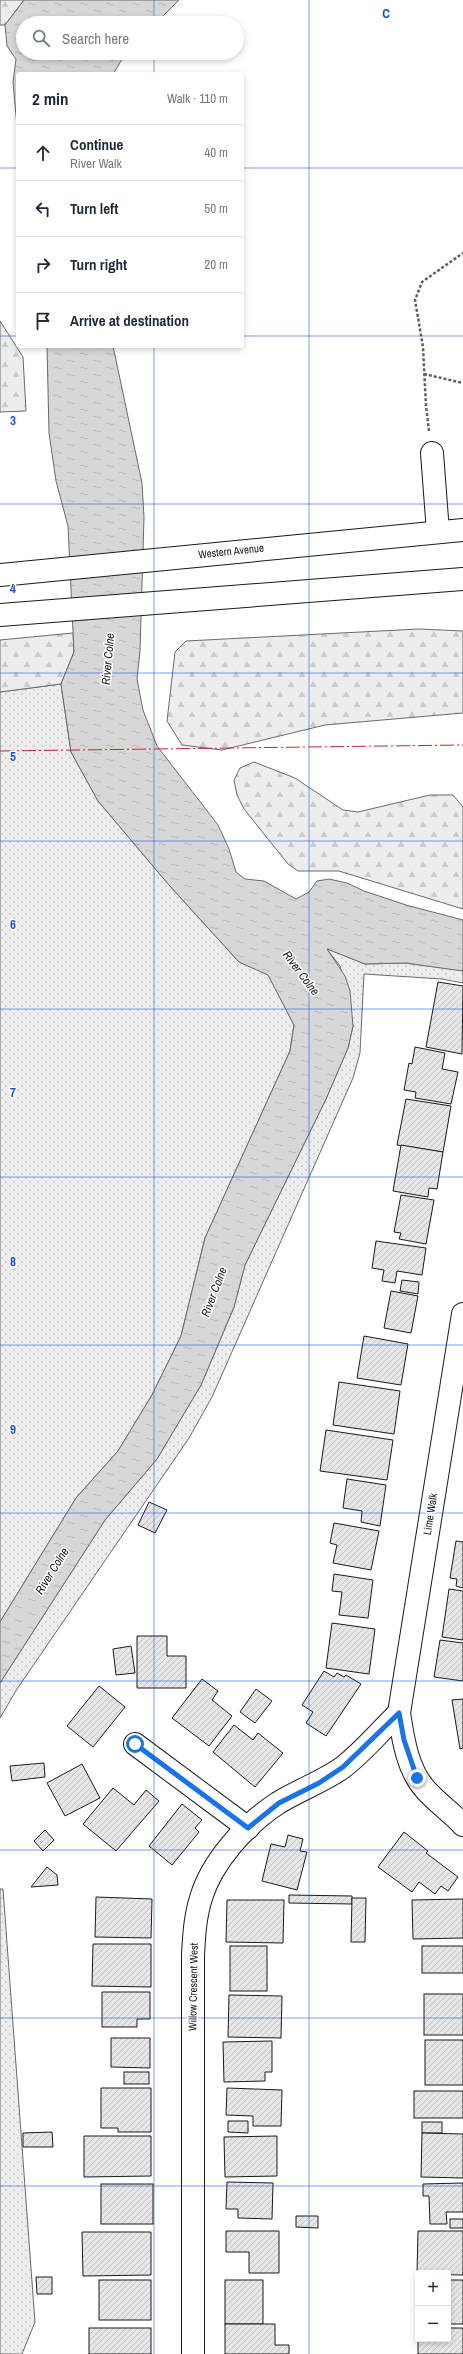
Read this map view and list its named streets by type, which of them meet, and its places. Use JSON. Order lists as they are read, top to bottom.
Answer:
{
  "streets": {
    "main road": ["Western Avenue", "Lime Walk", "Willow Crescent West"]
  },
  "crossings": [
    ["Lime Walk", "Willow Crescent West"]
  ],
  "water": ["River Colne"],
  "page": {
    "search": "Search here",
    "heading": ["2 min", "Walk · 110 m"],
    "list": [
      ["Continue", "River Walk", "40 m"],
      ["Turn left", "50 m"],
      ["Turn right", "20 m"],
      "Arrive at destination"
    ],
    "map_buttons": ["+", "−"]
  },
  "grid": {
    "columns": ["C"],
    "rows": [
      "3",
      "4",
      "5",
      "6",
      "7",
      "8",
      "9"
    ]
  }
}
